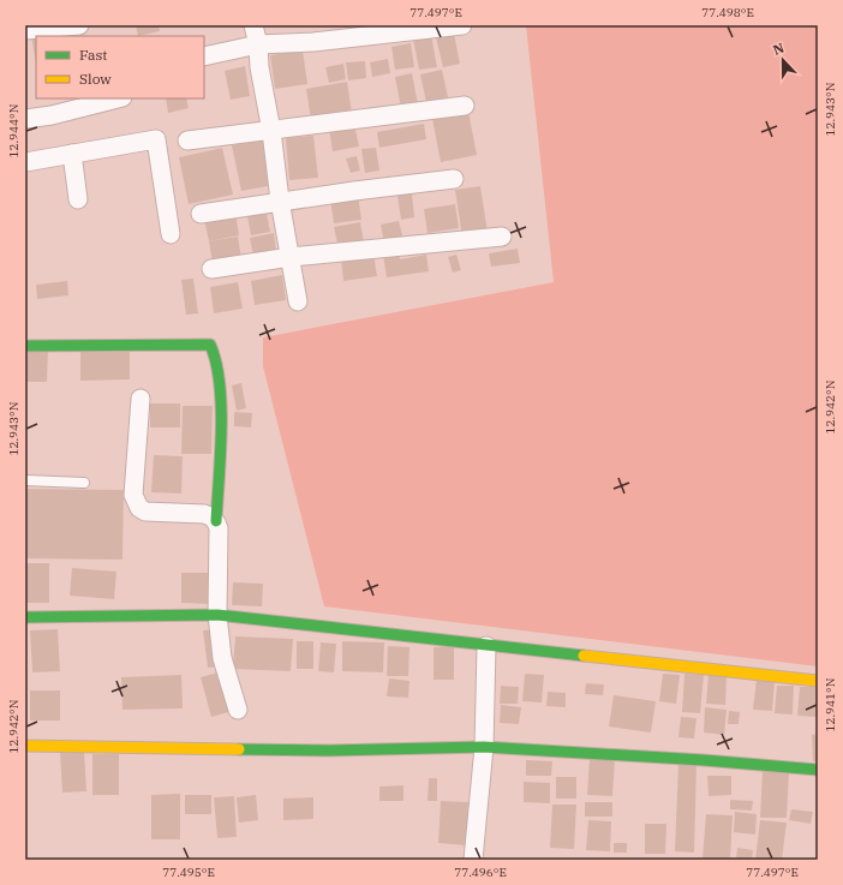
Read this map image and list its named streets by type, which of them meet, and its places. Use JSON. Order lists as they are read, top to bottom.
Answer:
{
  "legend": ["Fast", "Slow"],
  "north": "top",
  "coordinates": [
    "77.497°E",
    "77.498°E",
    "12.943°N",
    "12.944°N",
    "12.942°N",
    "12.941°N",
    "77.495°E",
    "77.496°E"
  ]
}
